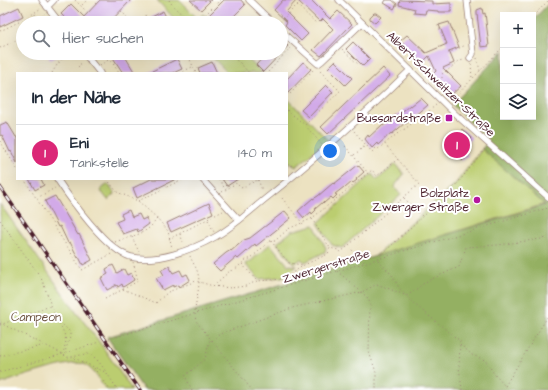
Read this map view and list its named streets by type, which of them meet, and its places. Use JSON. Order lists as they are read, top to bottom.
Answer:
{
  "streets": {
    "street": ["Albert-Schweitzer-Straße"],
    "path": ["Zwergerstraße"]
  },
  "parks": ["Campeon"],
  "places": {
    "transit": ["Bussardstraße"],
    "other": ["Bolzplatz Zwerger Straße"]
  },
  "page": {
    "map_buttons": ["+", "−"],
    "search": "Hier suchen",
    "heading": "In der Nähe",
    "list": [
      {
        "mark": "1",
        "name": "Eni",
        "note": "Tankstelle",
        "value": "140 m"
      }
    ],
    "pins": "1"
  }
}
